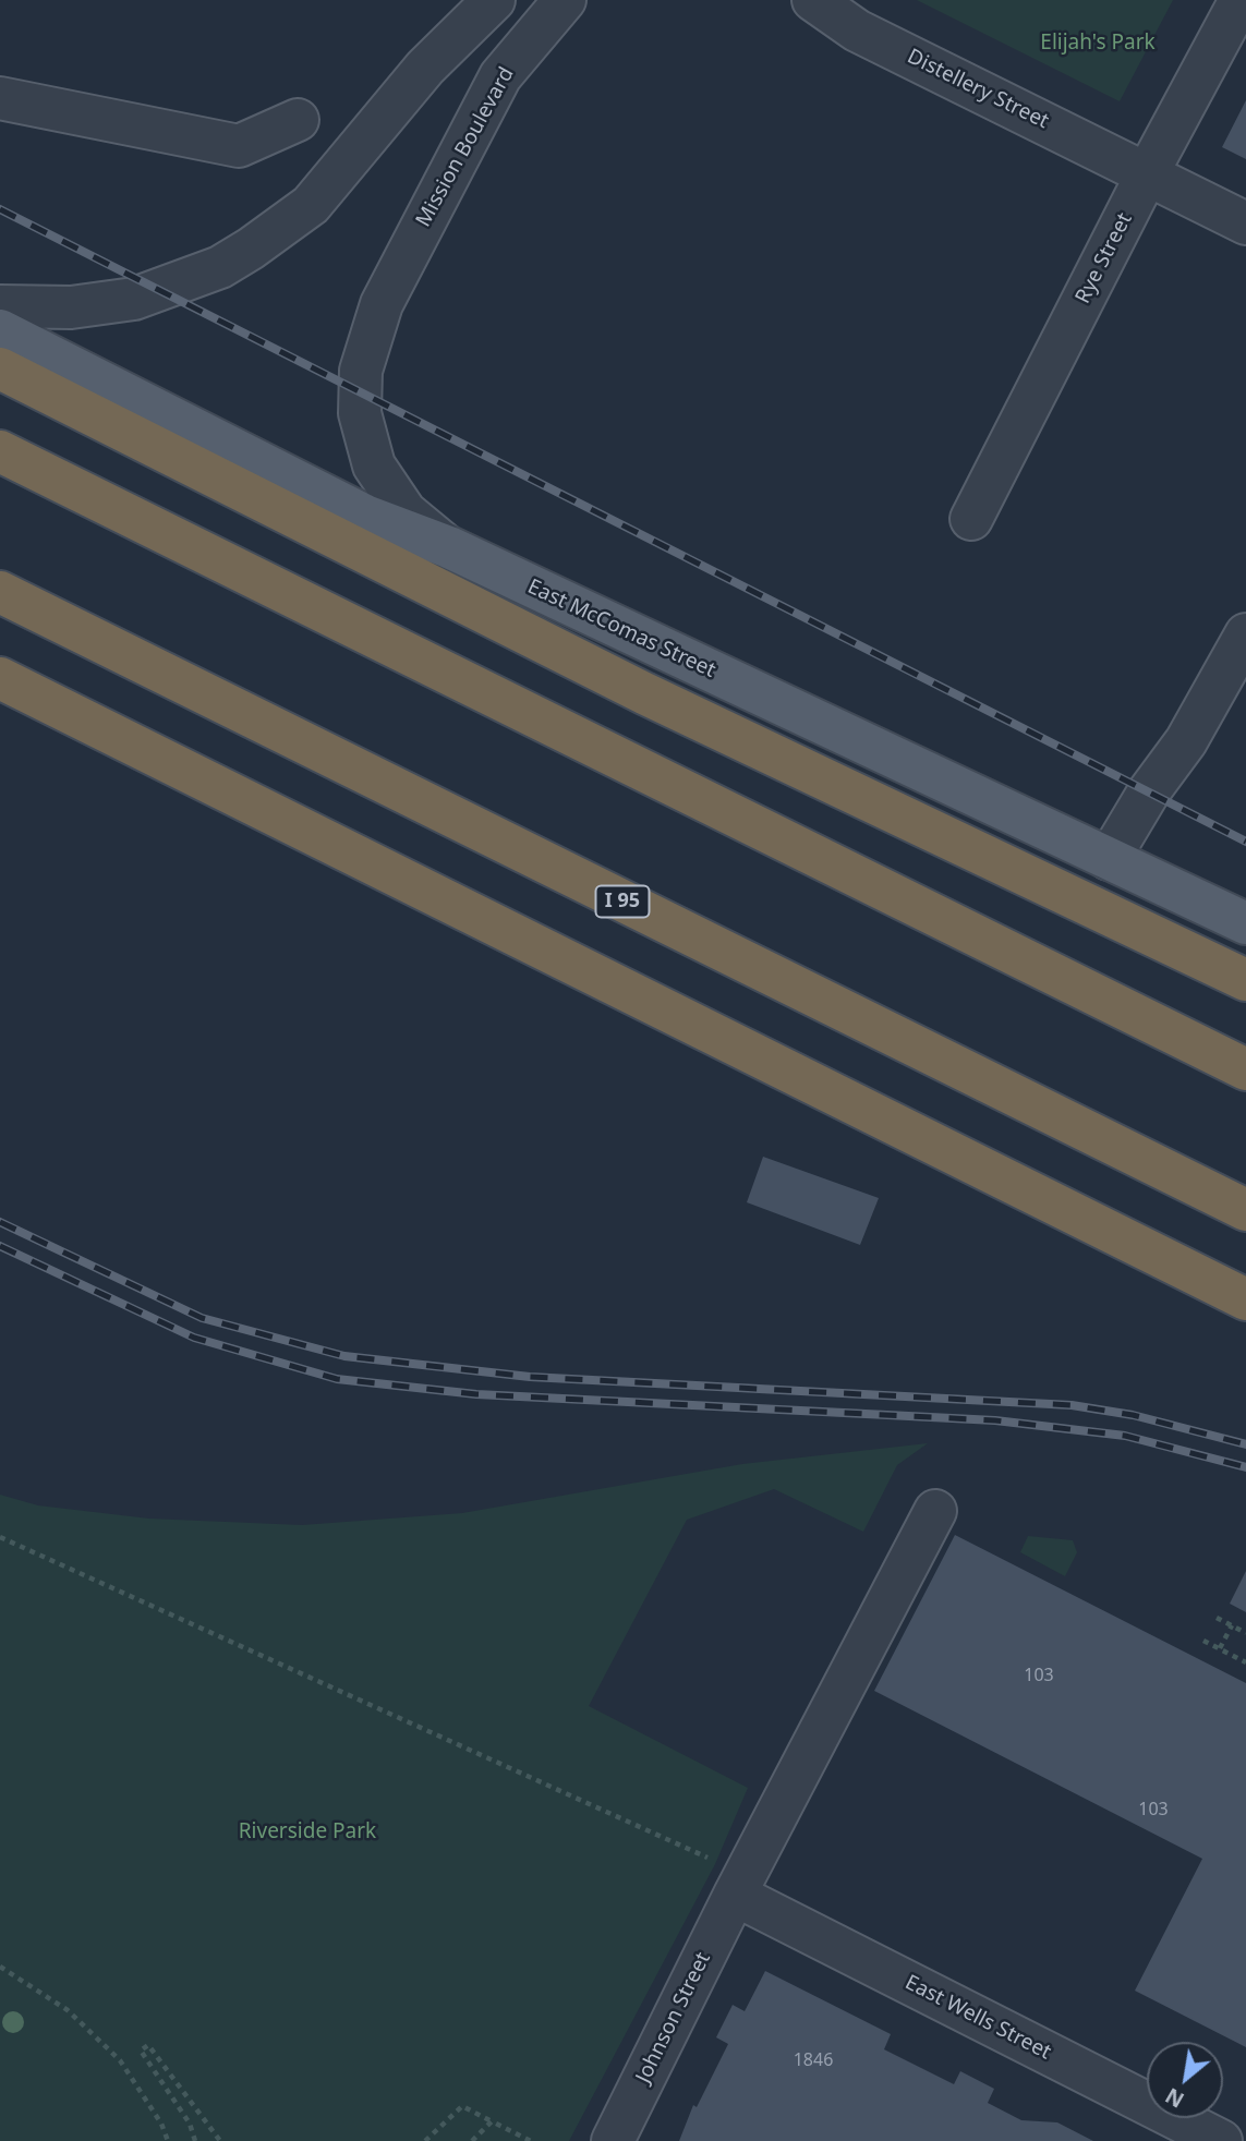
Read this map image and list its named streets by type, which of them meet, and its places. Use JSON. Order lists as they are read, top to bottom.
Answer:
{
  "streets": {
    "highway": ["I 95"],
    "main road": ["East McComas Street"],
    "street": [
      "Distellery Street",
      "Mission Boulevard",
      "Rye Street",
      "Johnson Street",
      "East Wells Street"
    ]
  },
  "crossings": [
    ["Distellery Street", "Rye Street"],
    ["Mission Boulevard", "East McComas Street"],
    ["Johnson Street", "East Wells Street"]
  ],
  "parks": ["Elijah's Park", "Riverside Park"],
  "house_numbers": ["103", "103", "1846"],
  "north": "bottom left"
}
